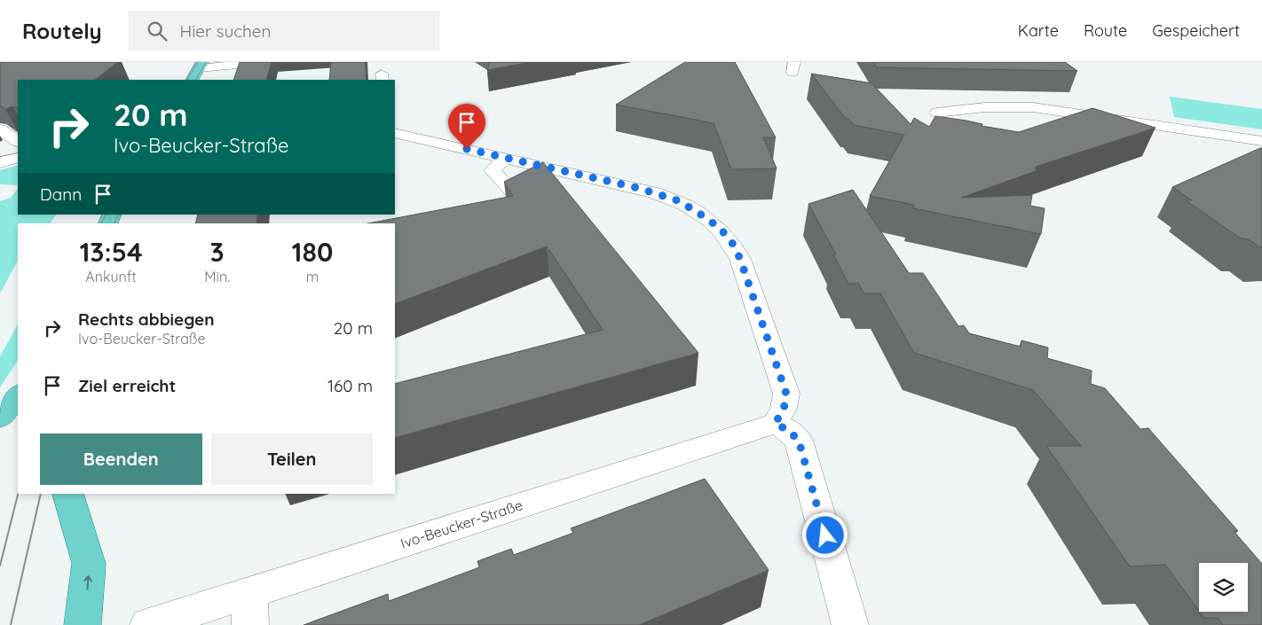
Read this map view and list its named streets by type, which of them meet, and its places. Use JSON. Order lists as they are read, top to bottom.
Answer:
{
  "streets": {
    "street": ["Ivo-Beucker-Straße"]
  },
  "page": {
    "header": "Routely",
    "search": "Hier suchen",
    "nav": ["Karte", "Route", "Gespeichert"],
    "turn": ["20 m", "Ivo-Beucker-Straße"],
    "then": "Dann",
    "eta": [
      "13:54",
      "Ankunft",
      "3",
      "Min.",
      "180",
      "m"
    ],
    "list": [
      {
        "name": "Rechts abbiegen",
        "note": "Ivo-Beucker-Straße",
        "value": "20 m"
      },
      {
        "name": "Ziel erreicht",
        "value": "160 m"
      }
    ],
    "buttons": ["Beenden", "Teilen"]
  }
}
